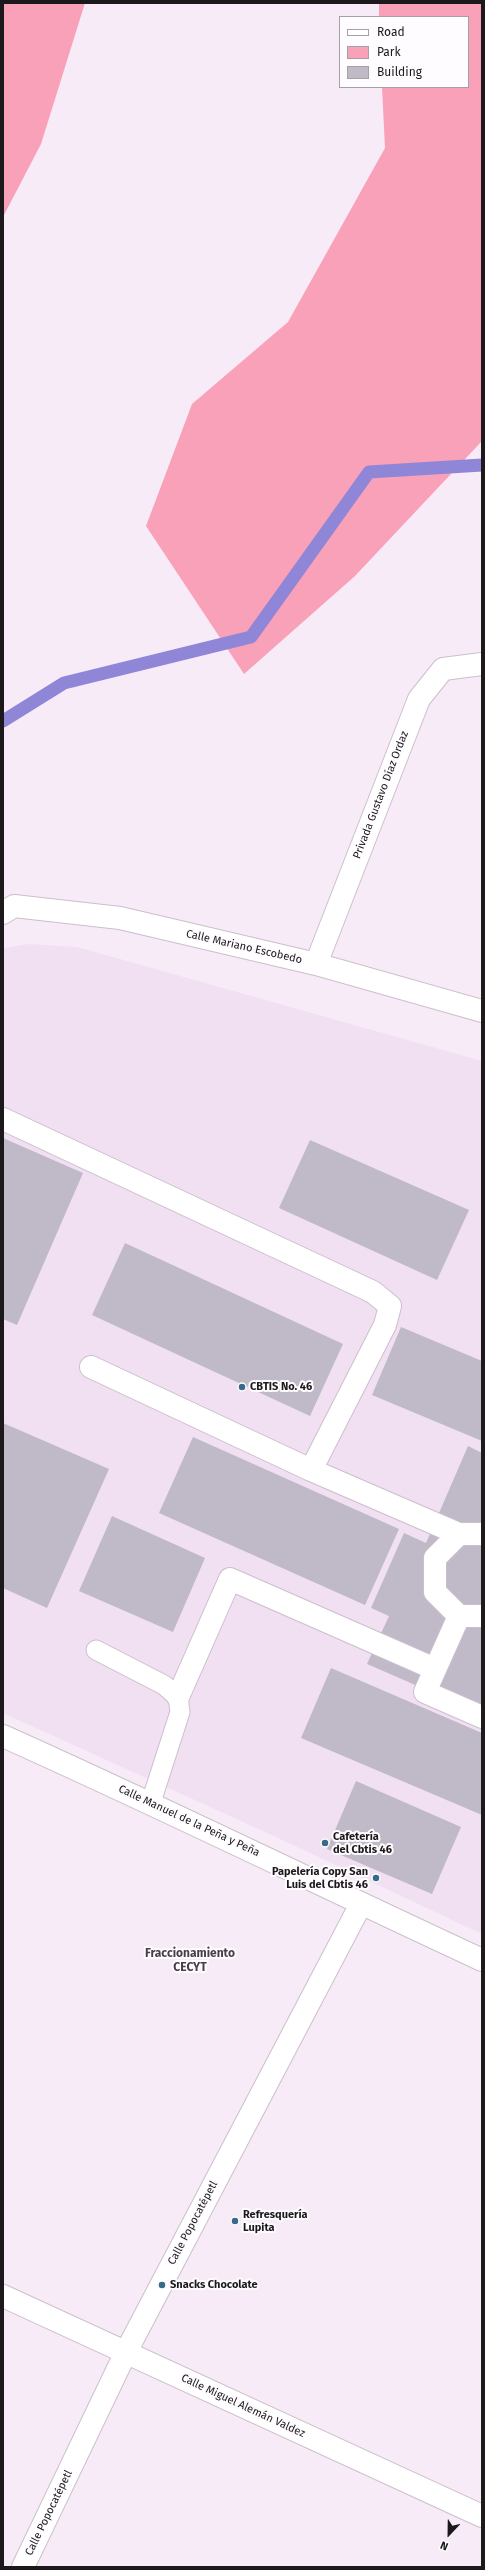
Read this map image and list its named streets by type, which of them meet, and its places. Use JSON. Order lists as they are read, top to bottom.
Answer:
{
  "streets": {
    "street": [
      "Privada Gustavo Díaz Ordaz",
      "Calle Mariano Escobedo",
      "Calle Manuel de la Peña y Peña",
      "Calle Popocatépetl",
      "Calle Miguel Alemán Valdez"
    ]
  },
  "crossings": [
    ["Privada Gustavo Díaz Ordaz", "Calle Mariano Escobedo"],
    ["Calle Manuel de la Peña y Peña", "Calle Popocatépetl"],
    ["Calle Popocatépetl", "Calle Miguel Alemán Valdez"]
  ],
  "districts": ["Fraccionamiento CECYT"],
  "places": [
    "CBTIS No. 46",
    "Cafetería del Cbtis 46",
    "Papelería Copy San Luis del Cbtis 46",
    "Refresquería Lupita",
    "Snacks Chocolate"
  ],
  "legend": ["Road", "Park", "Building"],
  "north": "bottom"
}
